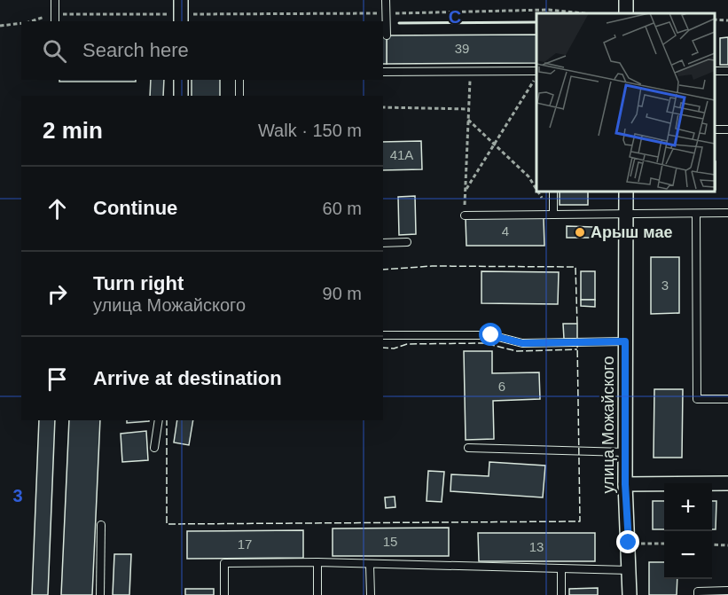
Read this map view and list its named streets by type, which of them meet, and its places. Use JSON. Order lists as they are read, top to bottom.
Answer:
{
  "streets": {
    "street": ["улица Можайского"]
  },
  "places": ["Арыш мае"],
  "house_numbers": [
    "39",
    "41А",
    "4",
    "3",
    "6",
    "15",
    "17",
    "13"
  ],
  "page": {
    "search": "Search here",
    "heading": ["2 min", "Walk · 150 m"],
    "list": [
      ["Continue", "60 m"],
      ["Turn right", "улица Можайского", "90 m"],
      "Arrive at destination"
    ],
    "map_buttons": ["+", "−"]
  },
  "grid": {
    "columns": ["C"],
    "rows": ["3"]
  }
}
